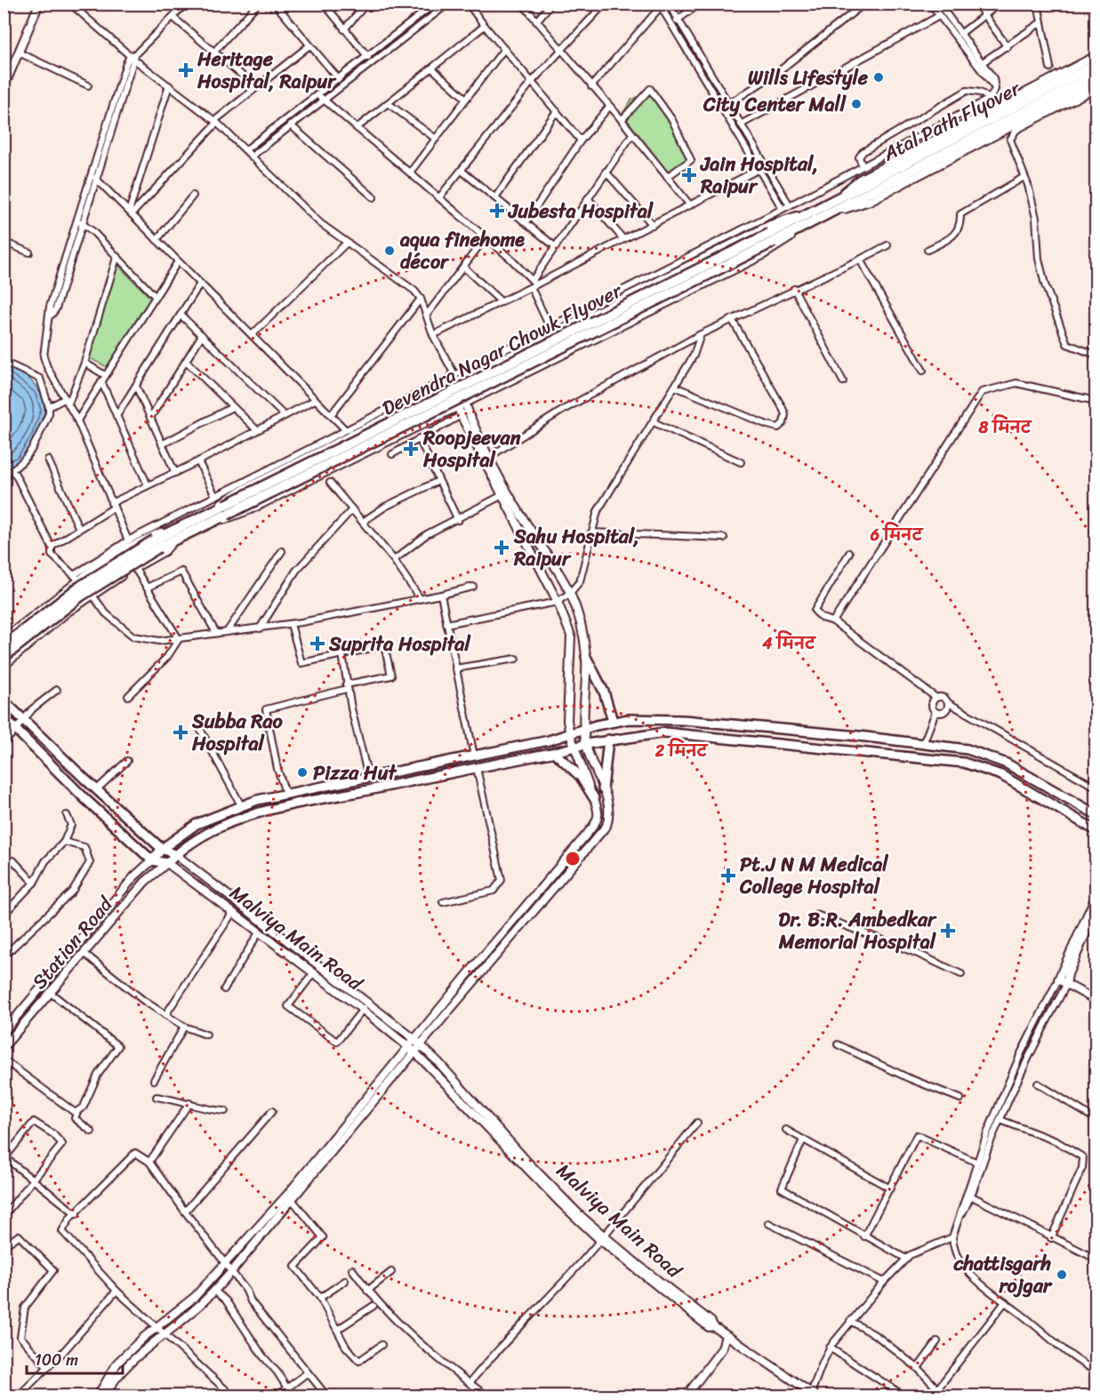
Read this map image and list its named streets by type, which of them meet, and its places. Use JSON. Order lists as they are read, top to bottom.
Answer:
{
  "streets": {
    "highway": ["Atal Path Flyover", "Devendra Nagar Chowk Flyover"],
    "main road": ["Malviya Main Road"],
    "street": ["Station Road"]
  },
  "crossings": [
    ["Atal Path Flyover", "Devendra Nagar Chowk Flyover"],
    ["Malviya Main Road", "Station Road"]
  ],
  "places": {
    "health": [
      "Heritage Hospital, Raipur",
      "Jain Hospital, Raipur",
      "Jubesta Hospital",
      "Roopjeevan Hospital",
      "Sahu Hospital, Raipur",
      "Suprita Hospital",
      "Subba Rao Hospital",
      "Pt.J N M Medical College Hospital",
      "Dr. B.R. Ambedkar Memorial Hospital"
    ],
    "other": [
      "Wills Lifestyle",
      "City Center Mall",
      "aqua finehome décor",
      "Pizza Hut",
      "chattisgarh rojgar"
    ]
  },
  "scale_bar": "100 m",
  "rings": [
    "8 मिनट",
    "6 मिनट",
    "4 मिनट",
    "2 मिनट"
  ]
}
